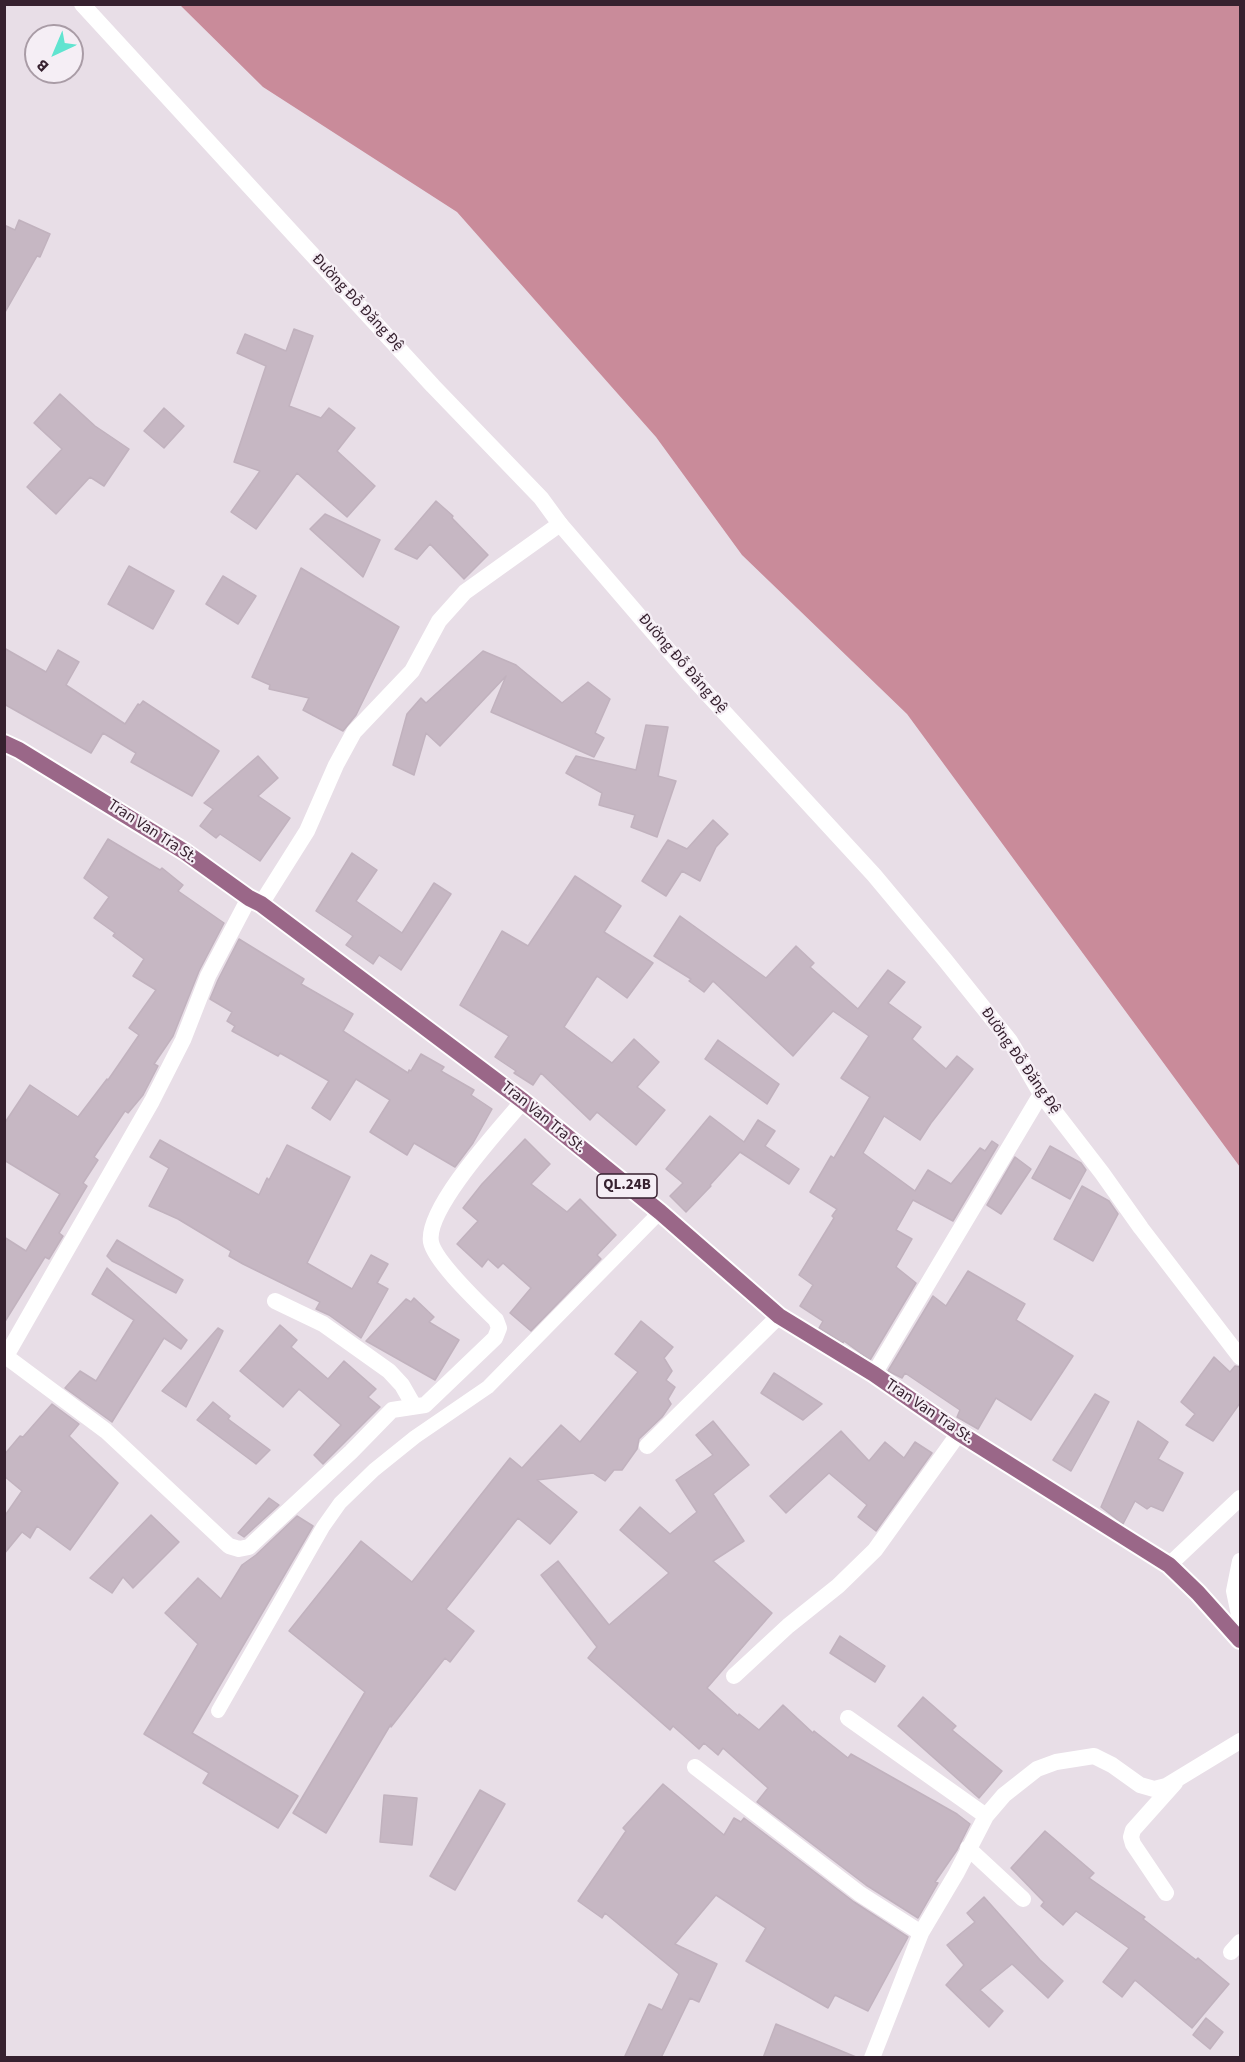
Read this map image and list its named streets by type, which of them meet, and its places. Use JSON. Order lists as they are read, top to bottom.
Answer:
{
  "streets": {
    "main road": ["Tran Van Tra St.", "QL.24B"],
    "street": ["Đường Đỗ Đăng Đệ"]
  },
  "north": "bottom left"
}
